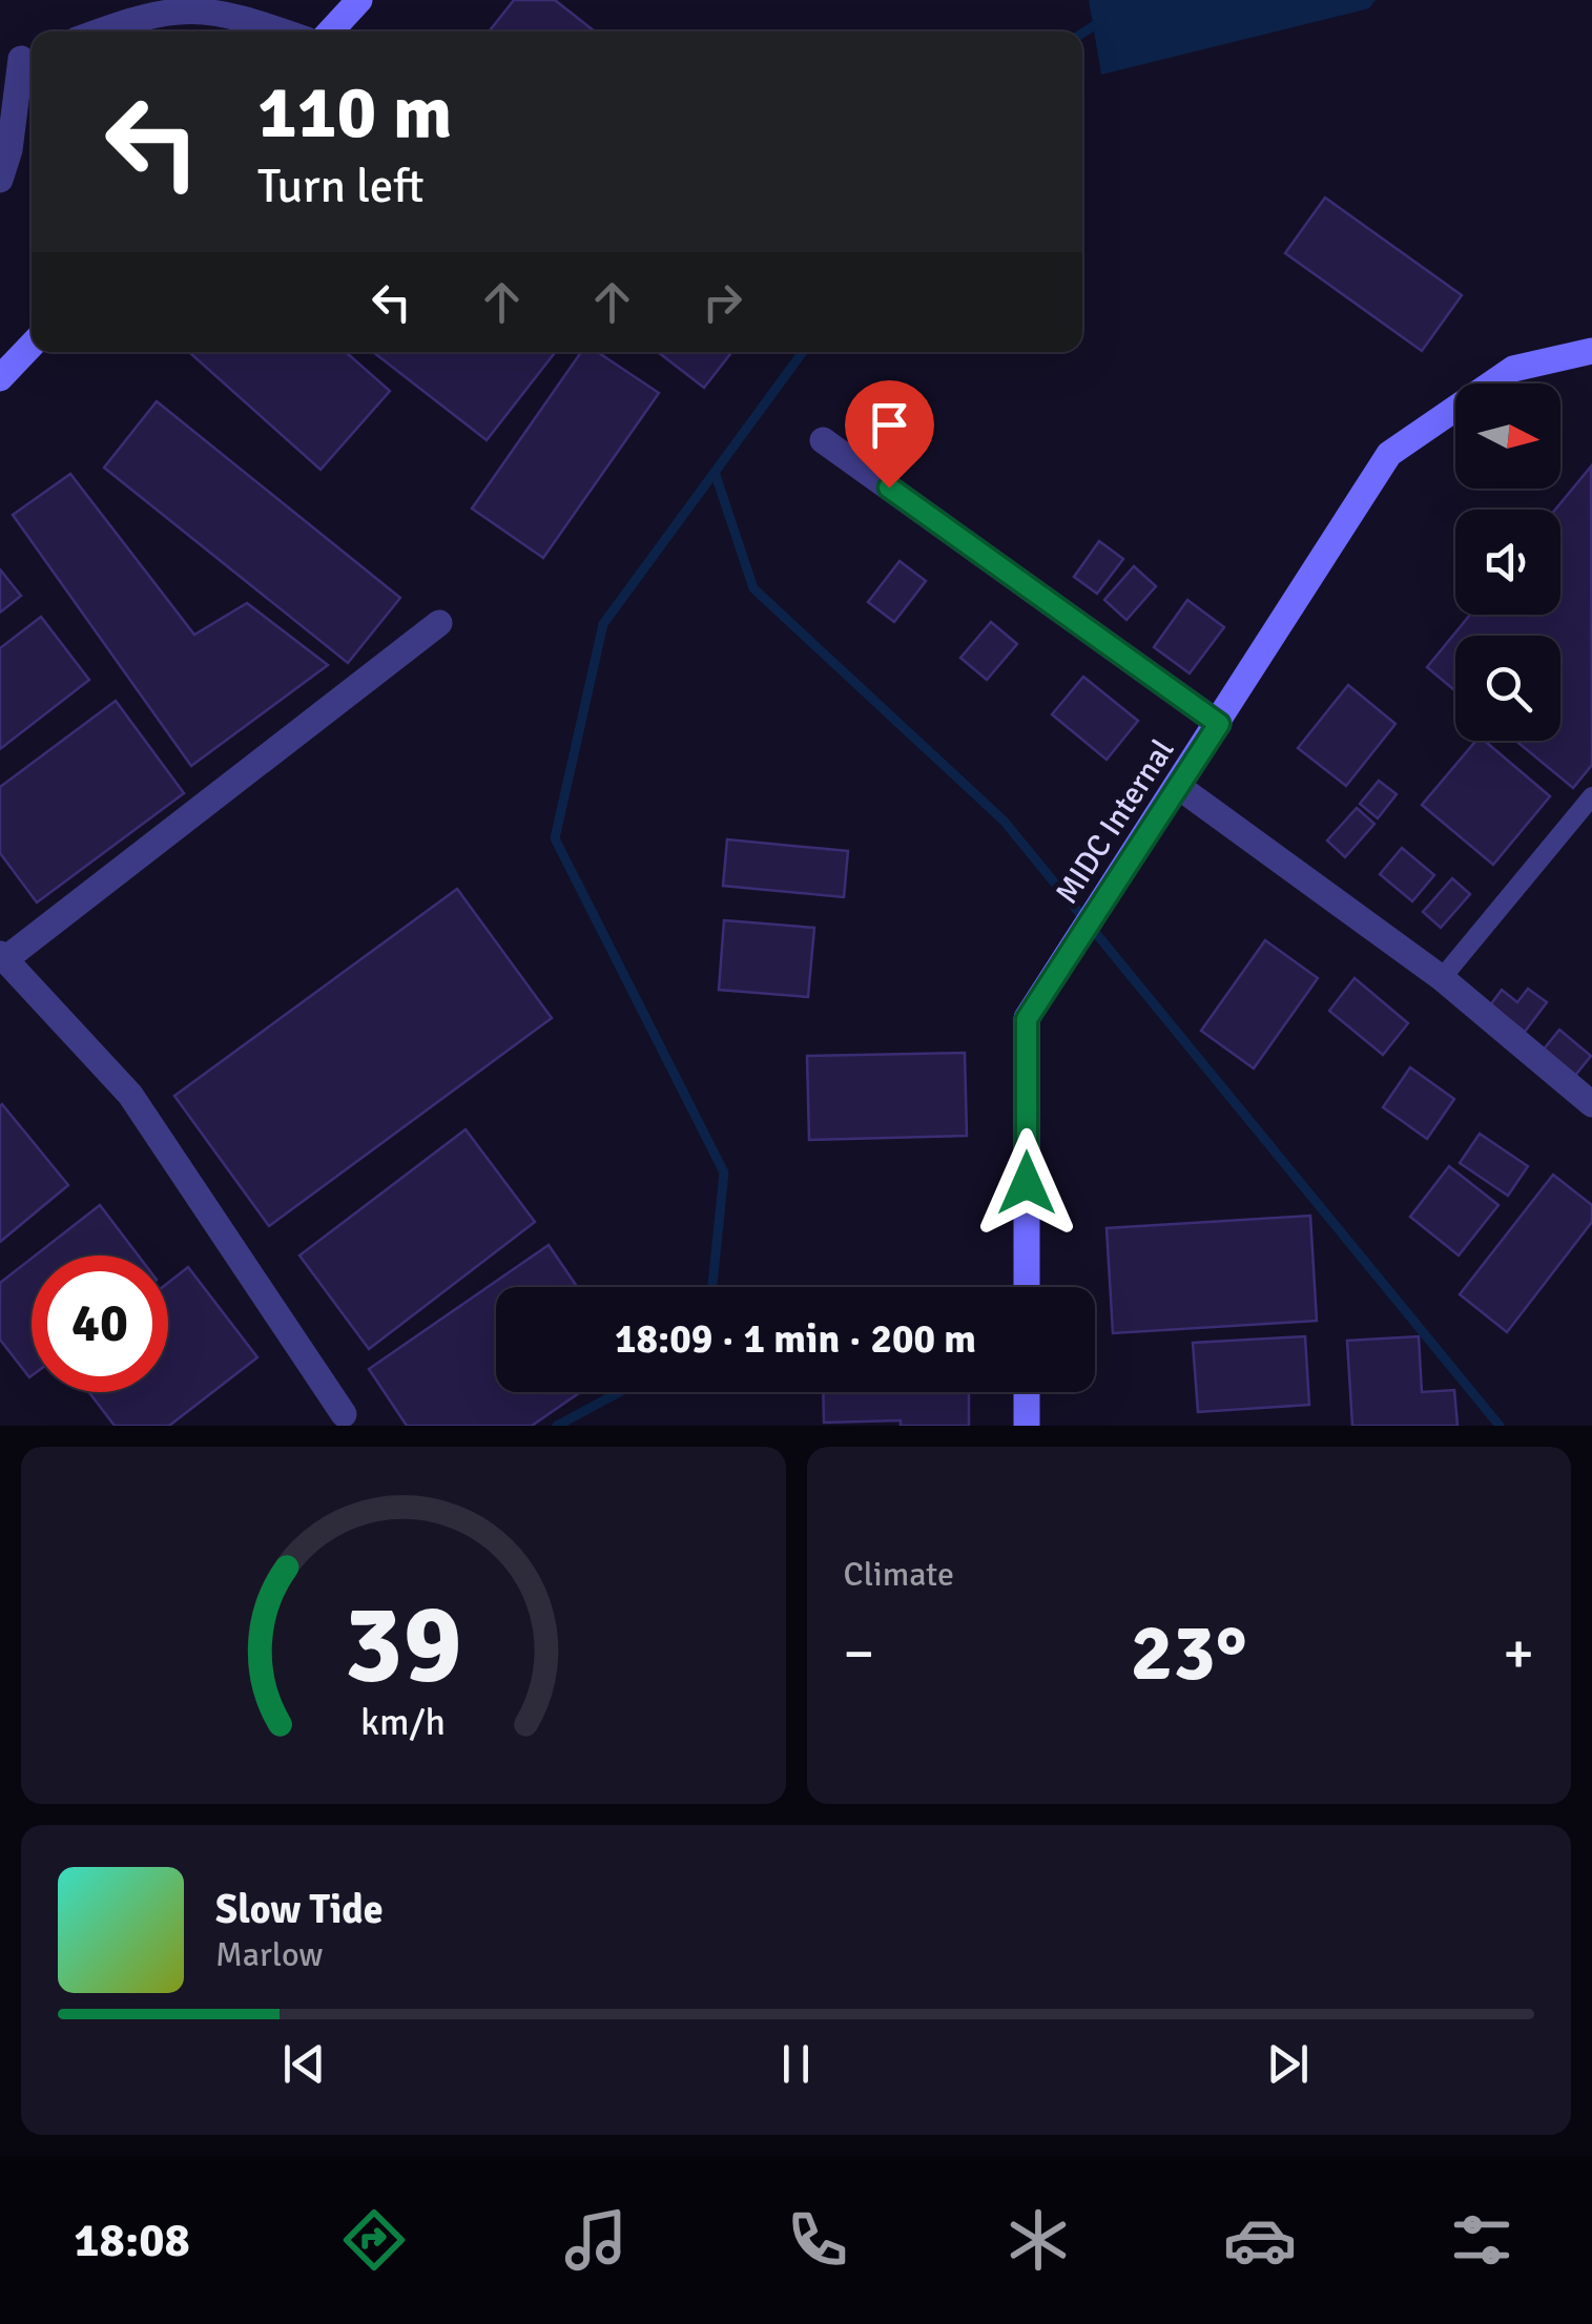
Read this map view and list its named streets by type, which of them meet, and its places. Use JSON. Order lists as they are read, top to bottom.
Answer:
{
  "streets": {
    "street": ["MIDC Internal"]
  },
  "north": "right",
  "page": {
    "turn": ["110 m", "Turn left"],
    "limit": "40",
    "trip": "18:09 · 1 min · 200 m",
    "tile": "Climate",
    "heat": ["−", "23°", "+"],
    "song": ["Slow Tide", "Marlow"],
    "tabs": "18:08",
    "gauge": ["39", "km/h"]
  }
}
